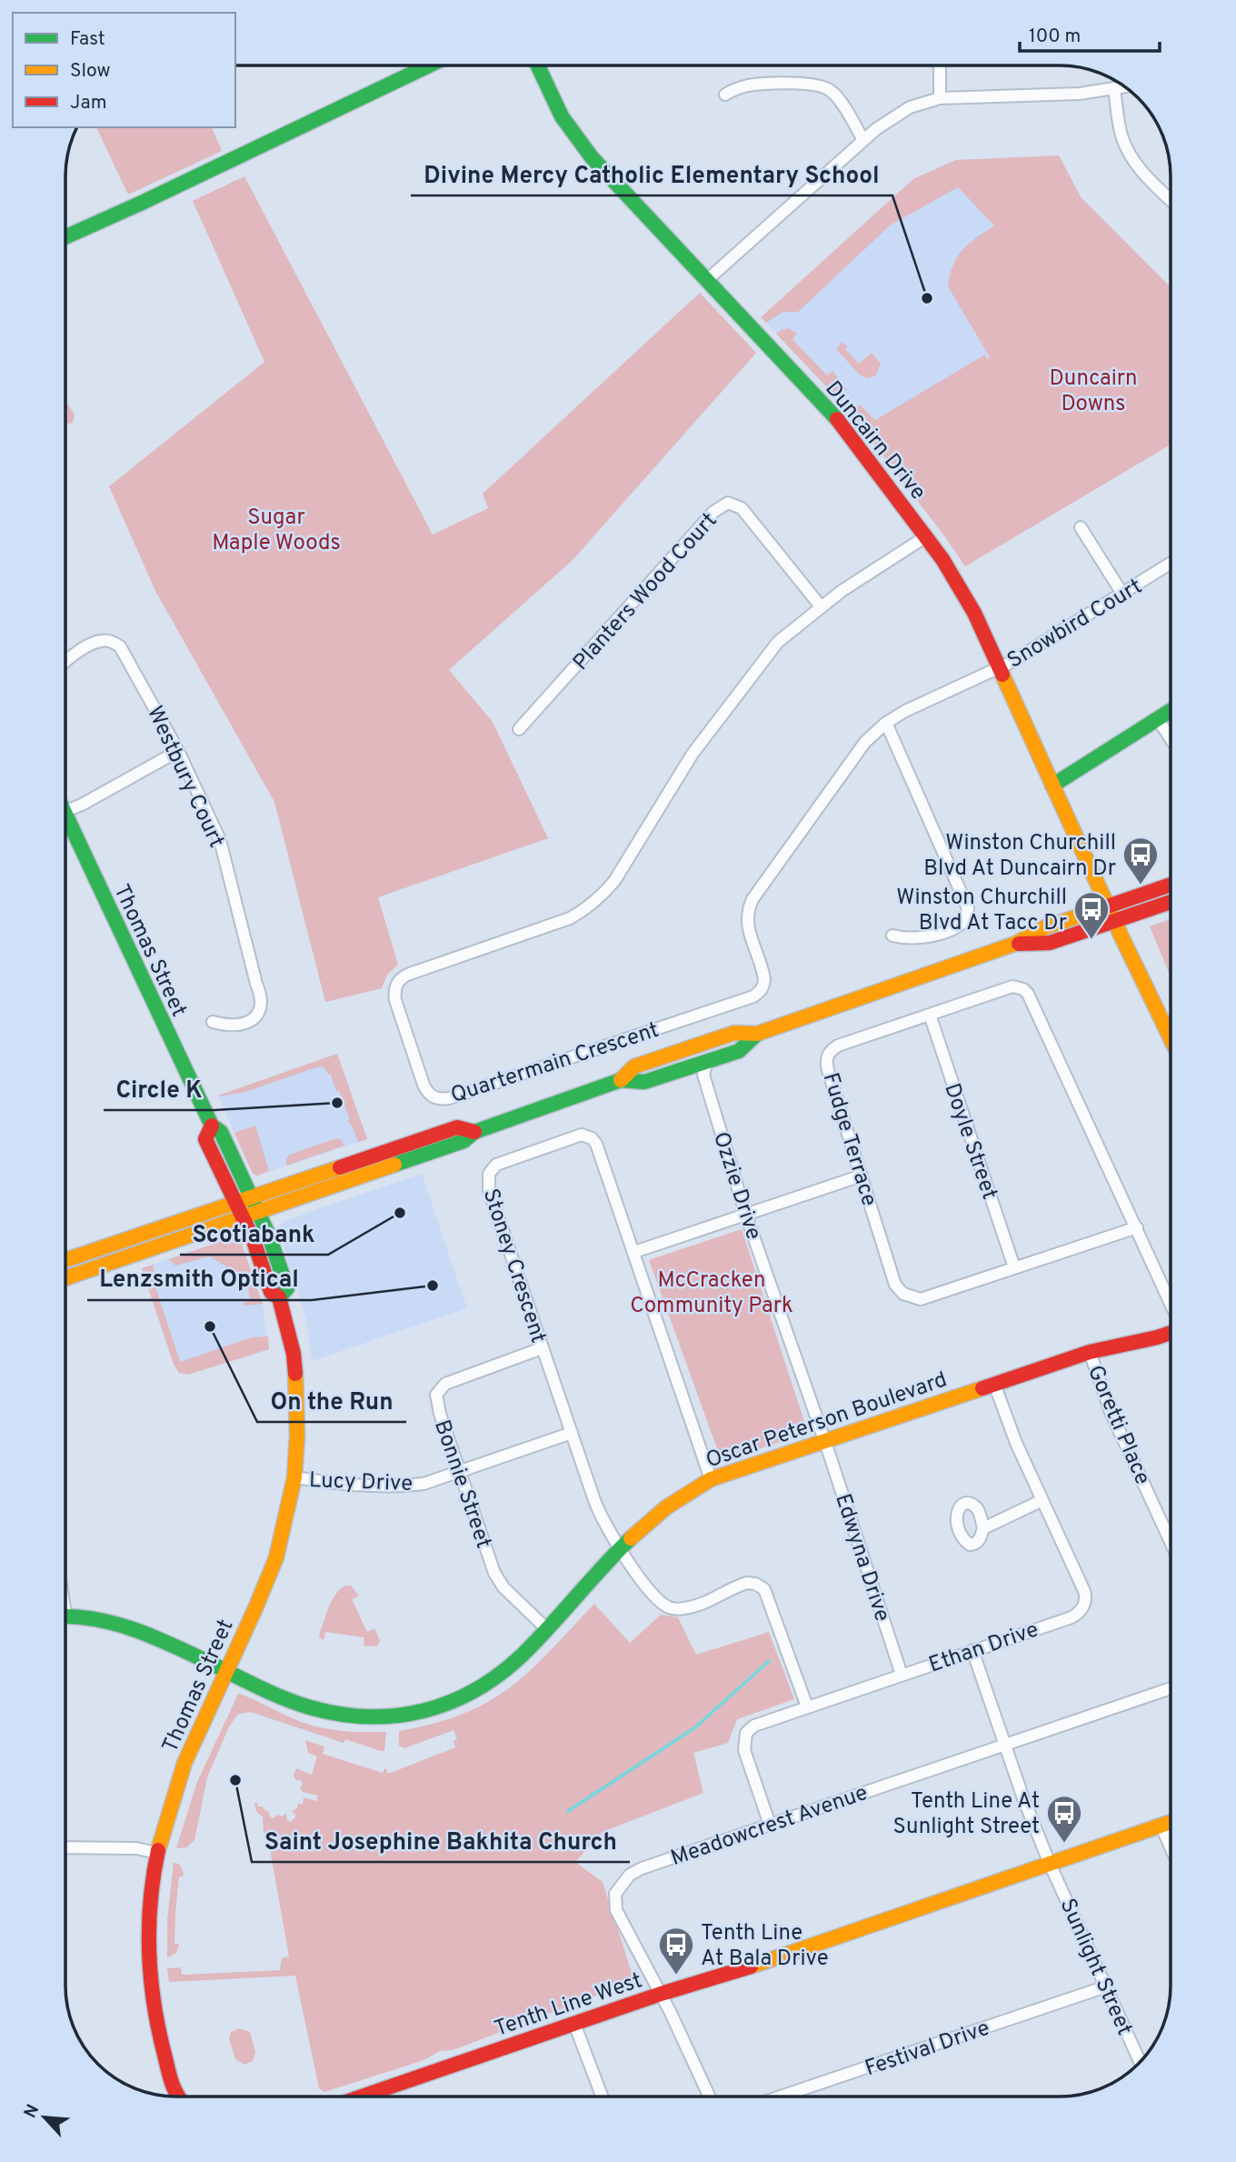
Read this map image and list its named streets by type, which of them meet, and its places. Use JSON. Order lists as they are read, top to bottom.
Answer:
{
  "streets": {
    "street": [
      "Duncairn Drive",
      "Planters Wood Court",
      "Snowbird Court",
      "Westbury Court",
      "Thomas Street",
      "Quartermain Crescent",
      "Fudge Terrace",
      "Doyle Street",
      "Ozzie Drive",
      "Stoney Crescent",
      "Oscar Peterson Boulevard",
      "Goretti Place",
      "Lucy Drive",
      "Bonnie Street",
      "Edwyna Drive",
      "Ethan Drive",
      "Meadowcrest Avenue",
      "Sunlight Street",
      "Tenth Line West",
      "Festival Drive"
    ]
  },
  "crossings": [
    ["Duncairn Drive", "Snowbird Court"],
    ["Duncairn Drive", "Quartermain Crescent"],
    ["Planters Wood Court", "Quartermain Crescent"],
    ["Snowbird Court", "Quartermain Crescent"],
    ["Thomas Street", "Oscar Peterson Boulevard"],
    ["Thomas Street", "Lucy Drive"],
    ["Fudge Terrace", "Doyle Street"],
    ["Ozzie Drive", "Oscar Peterson Boulevard"],
    ["Ozzie Drive", "Edwyna Drive"],
    ["Stoney Crescent", "Oscar Peterson Boulevard"],
    ["Stoney Crescent", "Lucy Drive"],
    ["Stoney Crescent", "Bonnie Street"],
    ["Stoney Crescent", "Ethan Drive"],
    ["Oscar Peterson Boulevard", "Goretti Place"],
    ["Oscar Peterson Boulevard", "Bonnie Street"],
    ["Oscar Peterson Boulevard", "Edwyna Drive"],
    ["Oscar Peterson Boulevard", "Ethan Drive"],
    ["Lucy Drive", "Bonnie Street"],
    ["Edwyna Drive", "Ethan Drive"],
    ["Ethan Drive", "Meadowcrest Avenue"],
    ["Ethan Drive", "Sunlight Street"],
    ["Meadowcrest Avenue", "Sunlight Street"],
    ["Meadowcrest Avenue", "Tenth Line West"],
    ["Sunlight Street", "Tenth Line West"],
    ["Sunlight Street", "Festival Drive"]
  ],
  "parks": ["Duncairn Downs", "Sugar Maple Woods", "McCracken Community Park"],
  "places": {
    "other": [
      "Divine Mercy Catholic Elementary School",
      "Circle K",
      "Scotiabank",
      "Lenzsmith Optical",
      "On the Run",
      "Saint Josephine Bakhita Church"
    ],
    "bus stop": [
      "Winston Churchill Blvd At Duncairn Dr",
      "Winston Churchill Blvd At Tacc Dr",
      "Tenth Line At Sunlight Street",
      "Tenth Line At Bala Drive"
    ]
  },
  "legend": ["Fast", "Slow", "Jam"],
  "scale_bar": "100 m",
  "north": "top left"
}
